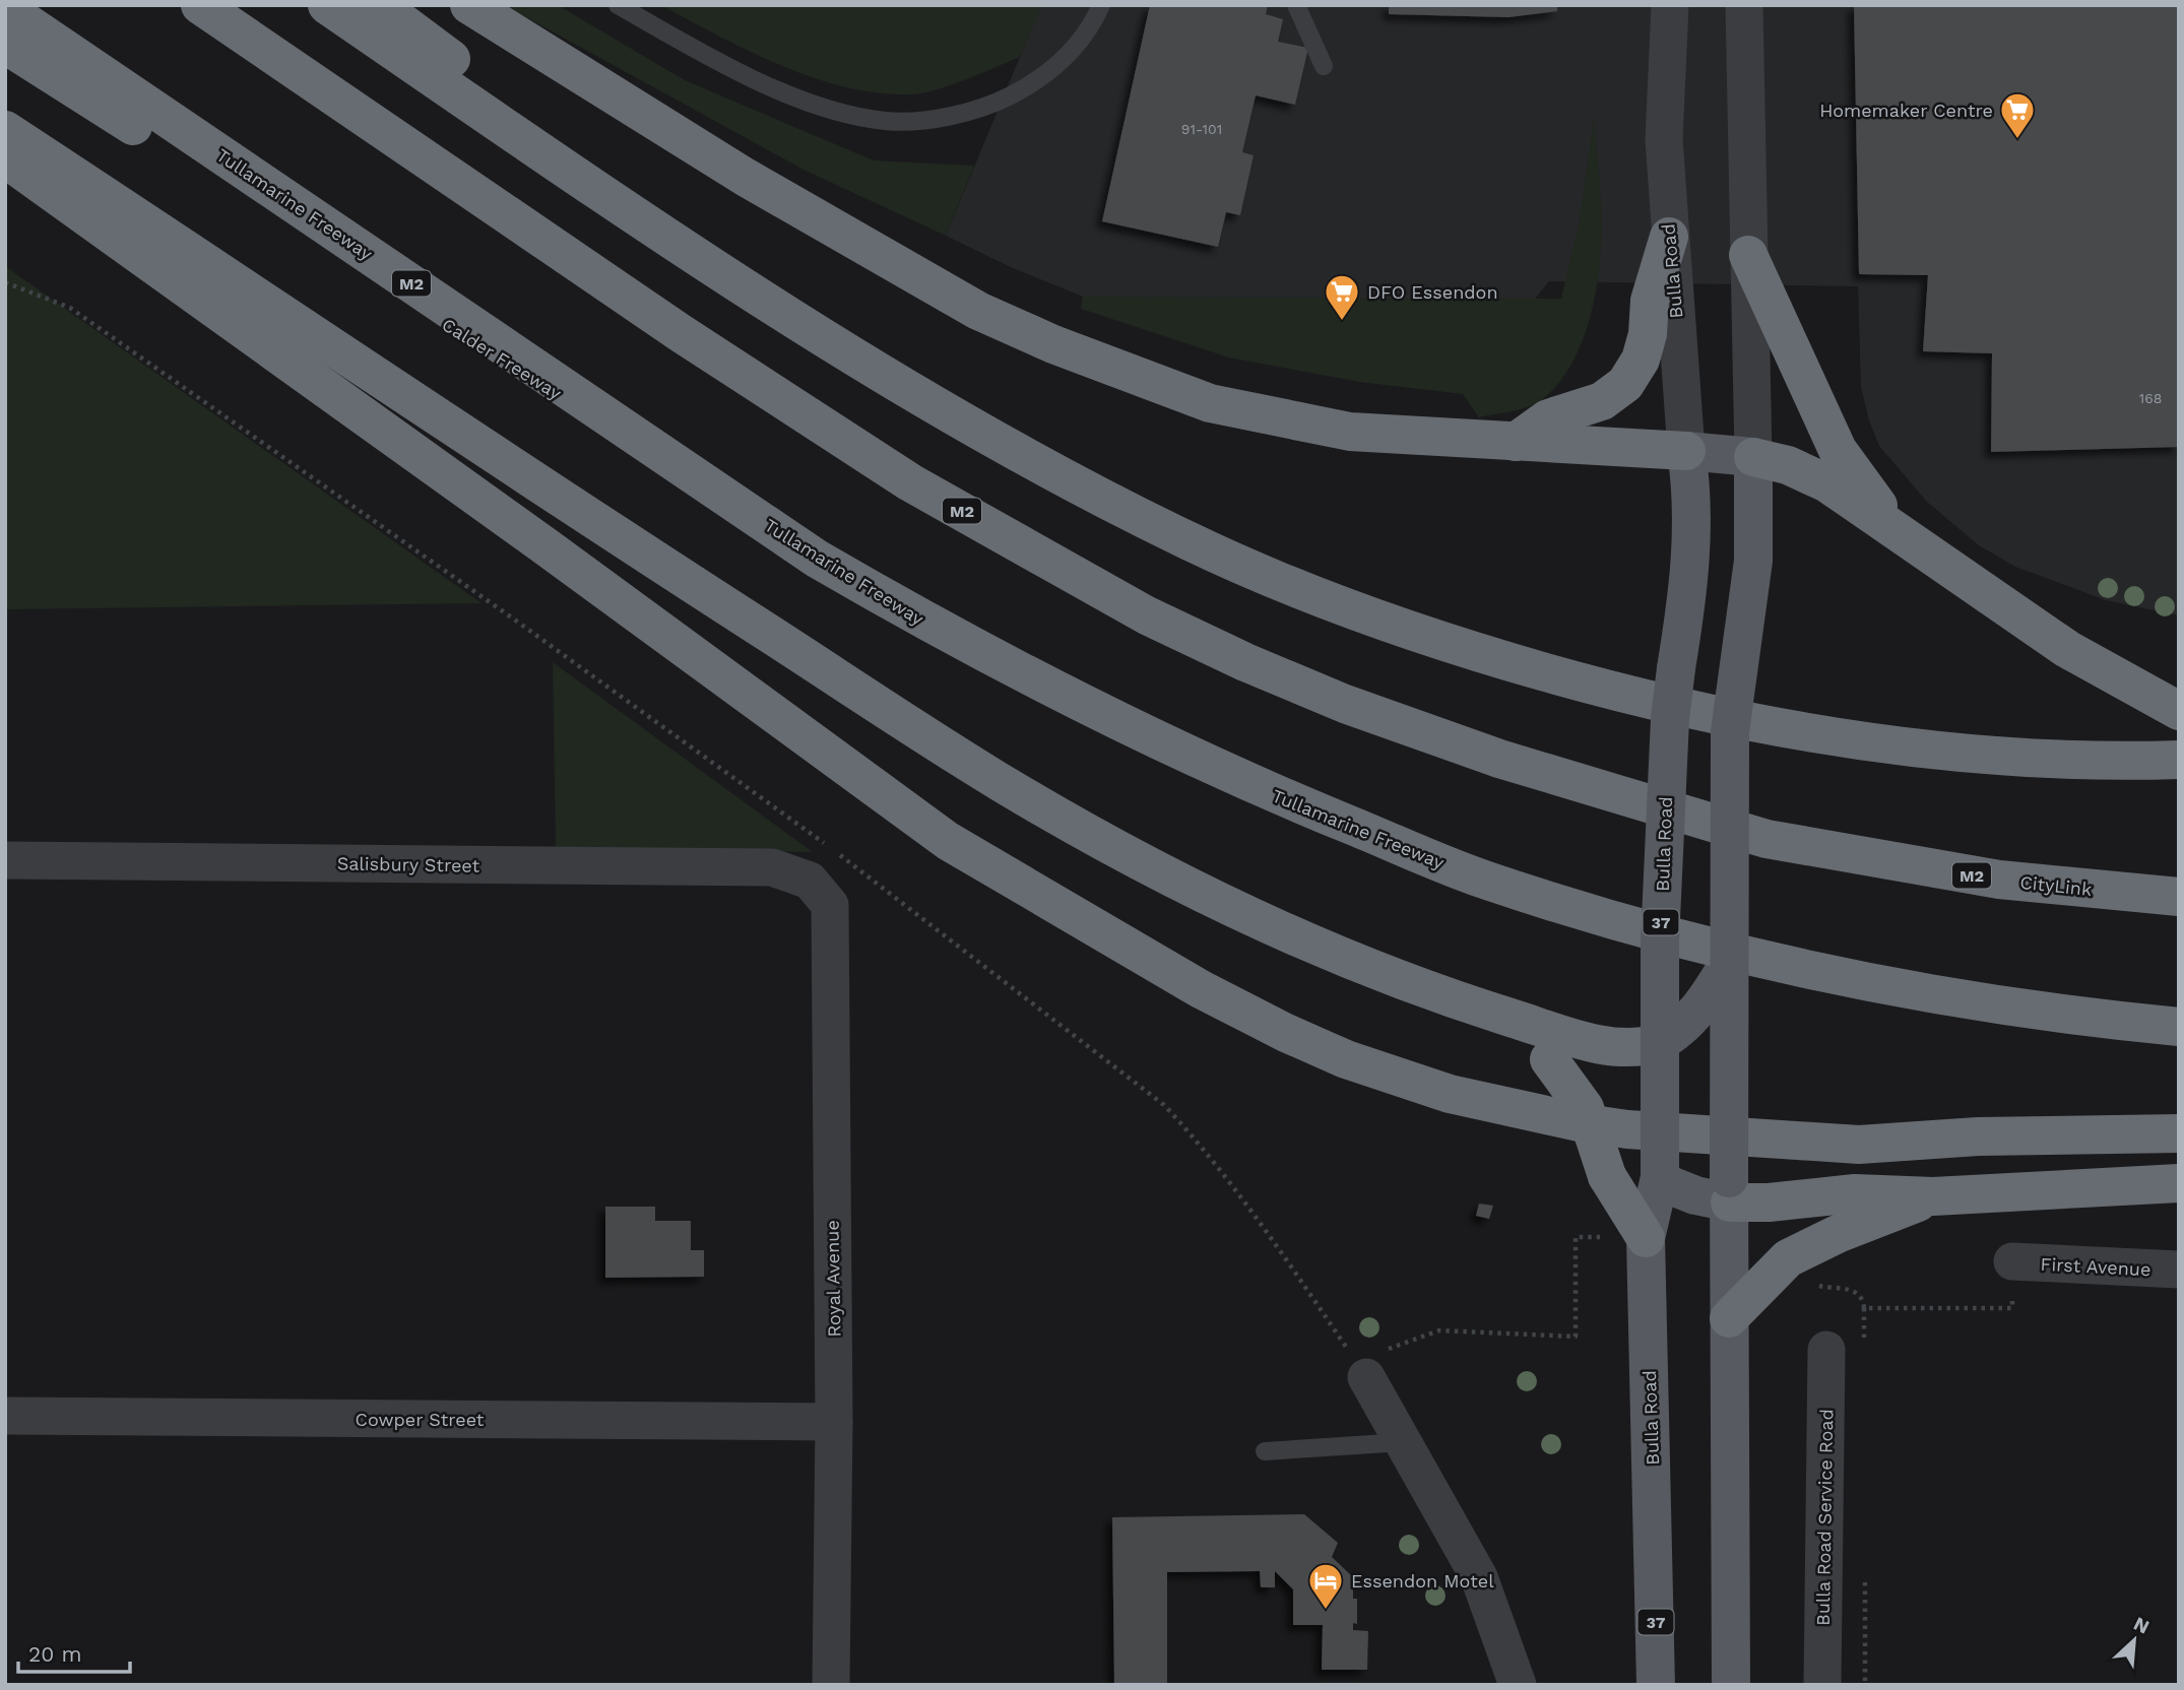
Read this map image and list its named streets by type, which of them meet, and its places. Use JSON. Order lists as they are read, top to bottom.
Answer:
{
  "streets": {
    "highway": [
      "Tullamarine Freeway",
      "M2",
      "Calder Freeway",
      "CityLink"
    ],
    "main road": ["Bulla Road", "37"],
    "street": [
      "Salisbury Street",
      "First Avenue",
      "Royal Avenue",
      "Cowper Street",
      "Bulla Road Service Road"
    ]
  },
  "crossings": [
    ["Tullamarine Freeway", "Calder Freeway"],
    ["Salisbury Street", "Royal Avenue"],
    ["Royal Avenue", "Cowper Street"]
  ],
  "places": {
    "supermarket": ["Homemaker Centre", "DFO Essendon"],
    "hotel": ["Essendon Motel"]
  },
  "house_numbers": ["91-101", "168"],
  "scale_bar": "20 m",
  "north": "top right"
}
